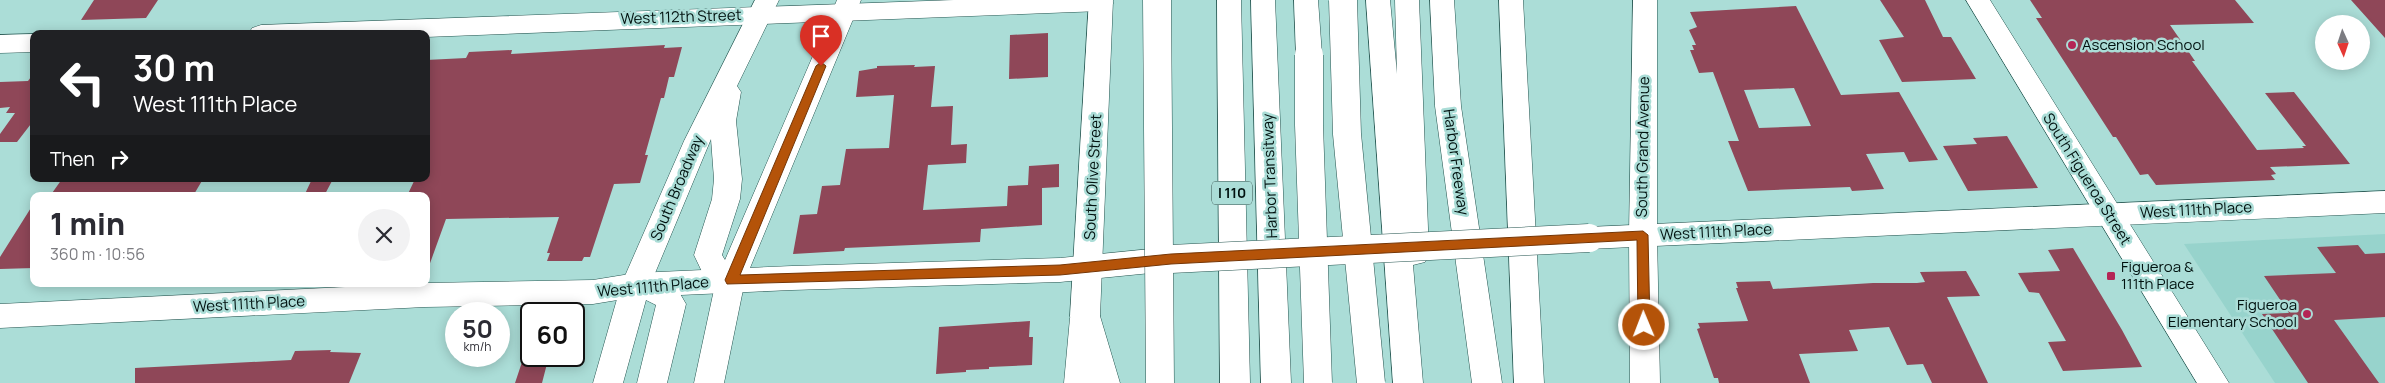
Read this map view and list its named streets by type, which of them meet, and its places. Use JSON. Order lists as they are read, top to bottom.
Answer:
{
  "streets": {
    "main road": [
      "West 112th Street",
      "South Grand Avenue",
      "Harbor Freeway",
      "Harbor Transitway",
      "South Olive Street",
      "South Figueroa Street",
      "South Broadway",
      "I 110",
      "West 111th Place"
    ]
  },
  "crossings": [
    ["West 112th Street", "South Olive Street"],
    ["West 112th Street", "South Broadway"],
    ["South Grand Avenue", "West 111th Place"],
    ["South Olive Street", "West 111th Place"],
    ["South Figueroa Street", "West 111th Place"],
    ["South Broadway", "West 111th Place"]
  ],
  "places": {
    "other": ["Ascension School", "Figueroa Elementary School"],
    "transit": ["Figueroa & 111th Place"]
  },
  "north": "bottom",
  "page": {
    "turn": ["30 m", "West 111th Place"],
    "then": "Then",
    "heading": ["1 min", "360 m · 10:56"],
    "speed": "50 km/h",
    "limit": "60"
  }
}
